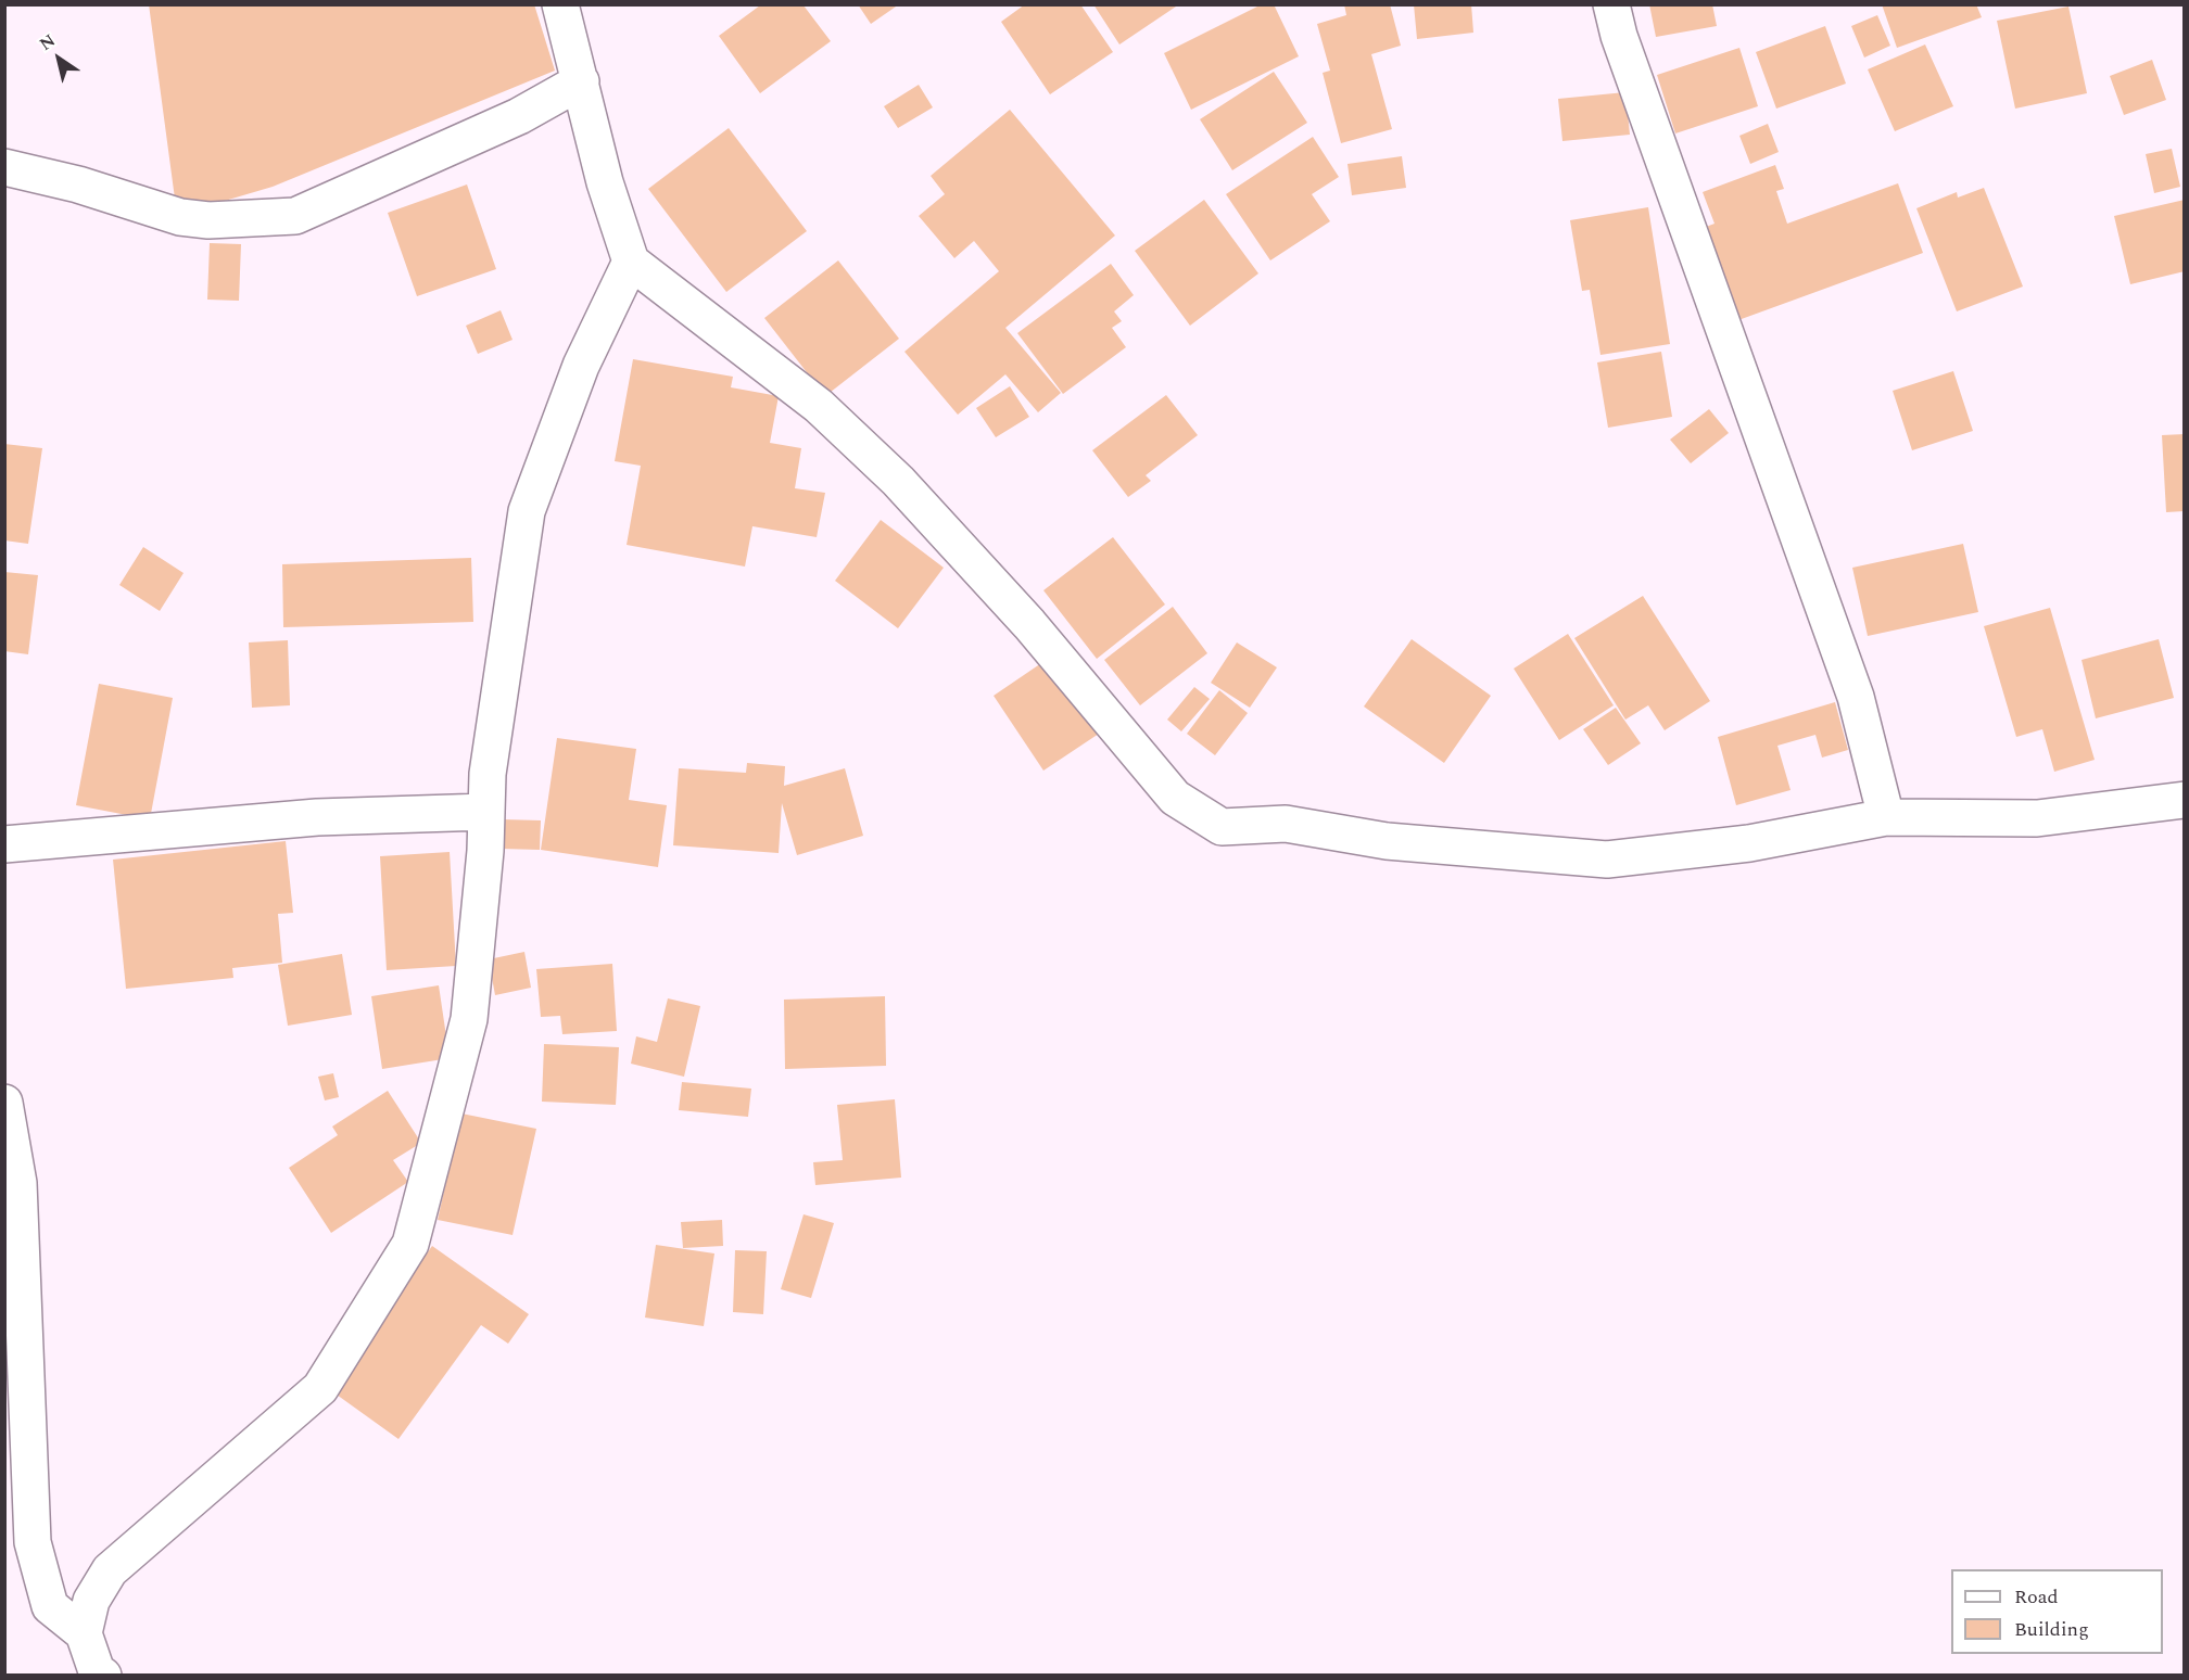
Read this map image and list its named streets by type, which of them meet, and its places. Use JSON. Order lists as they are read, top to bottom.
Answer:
{
  "legend": ["Road", "Building"],
  "north": "top left"
}
